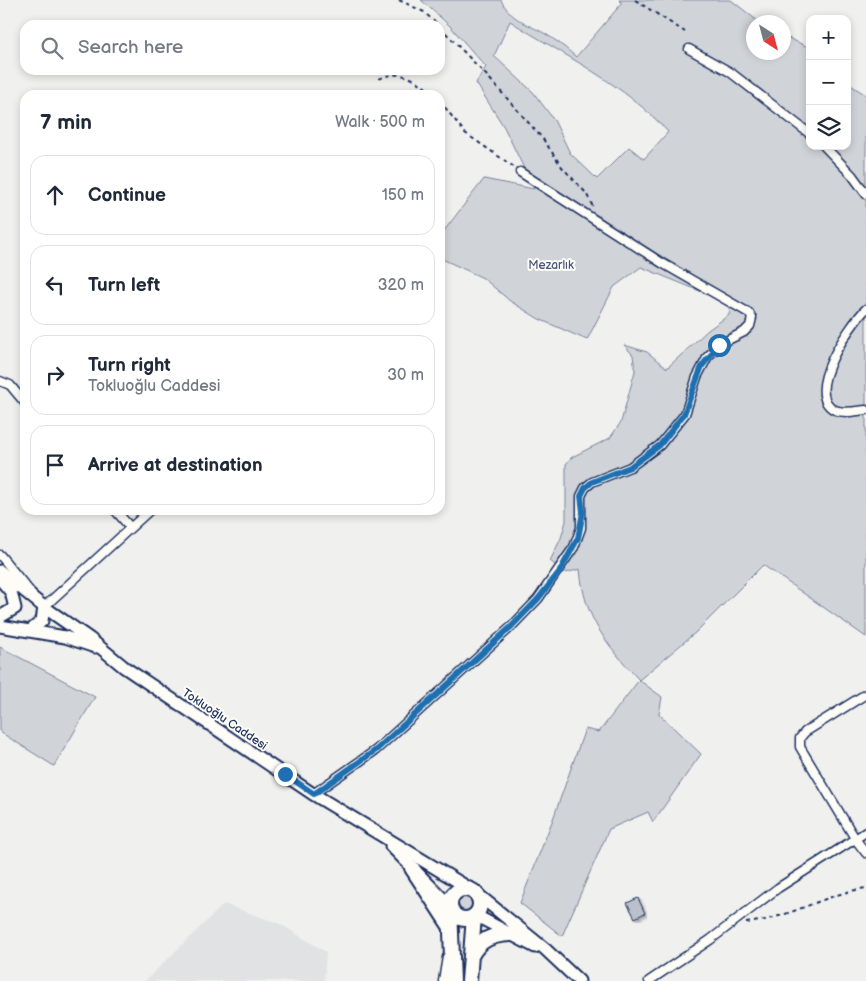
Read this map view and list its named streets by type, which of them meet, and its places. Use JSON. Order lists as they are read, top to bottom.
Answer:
{
  "streets": {
    "street": ["Tokluoğlu Caddesi"]
  },
  "parks": ["Mezarlık"],
  "north": "bottom right",
  "page": {
    "map_buttons": ["+", "−"],
    "search": "Search here",
    "heading": ["7 min", "Walk · 500 m"],
    "list": [
      ["Continue", "150 m"],
      ["Turn left", "320 m"],
      ["Turn right", "Tokluoğlu Caddesi", "30 m"],
      "Arrive at destination"
    ]
  }
}
